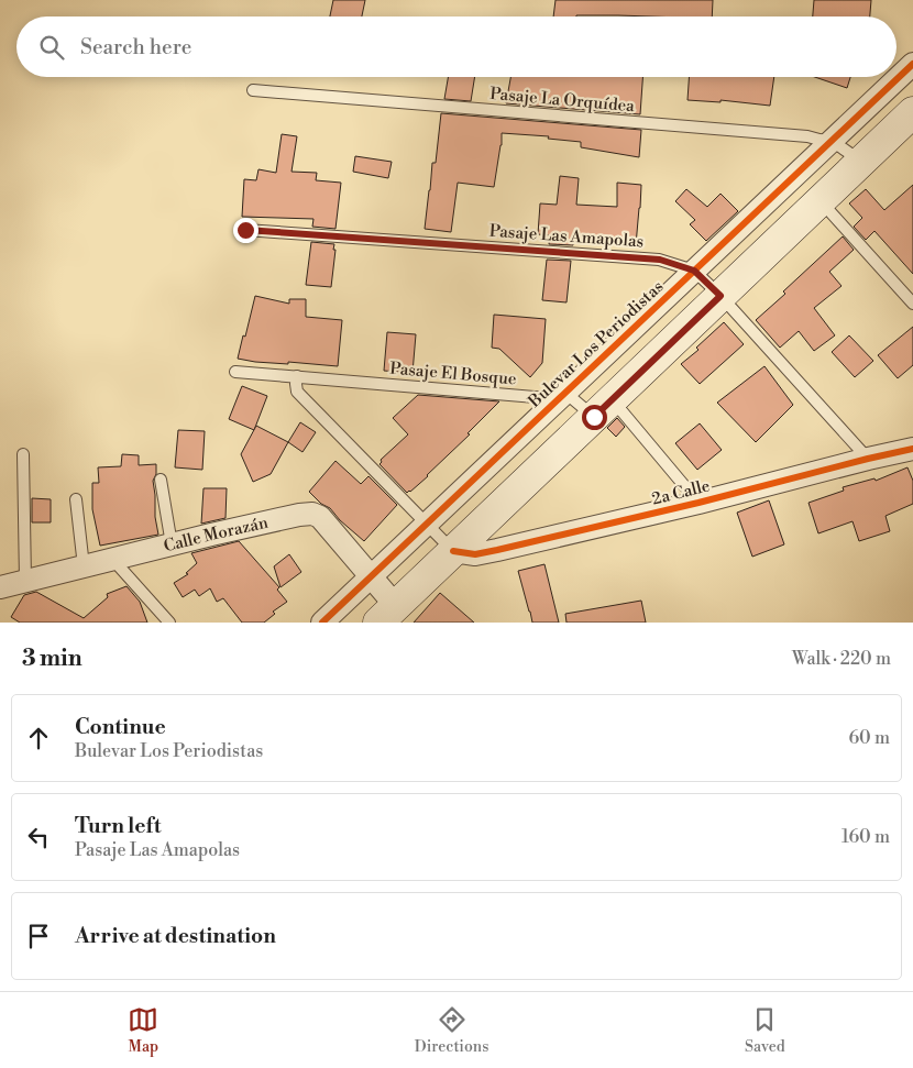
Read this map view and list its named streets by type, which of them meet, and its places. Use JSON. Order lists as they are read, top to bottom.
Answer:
{
  "streets": {
    "street": ["Bulevar Los Periodistas", "2a Calle", "Calle Morazán"],
    "lane": ["Pasaje La Orquídea", "Pasaje Las Amapolas", "Pasaje El Bosque"]
  },
  "crossings": [
    ["Pasaje La Orquídea", "Bulevar Los Periodistas"],
    ["Pasaje Las Amapolas", "Bulevar Los Periodistas"],
    ["Pasaje Las Amapolas", "2a Calle"],
    ["Bulevar Los Periodistas", "Pasaje El Bosque"],
    ["Bulevar Los Periodistas", "Calle Morazán"]
  ],
  "page": {
    "search": "Search here",
    "heading": ["3 min", "Walk · 220 m"],
    "list": [
      ["Continue", "Bulevar Los Periodistas", "60 m"],
      ["Turn left", "Pasaje Las Amapolas", "160 m"],
      "Arrive at destination"
    ],
    "nav": ["Map", "Directions", "Saved"]
  }
}
